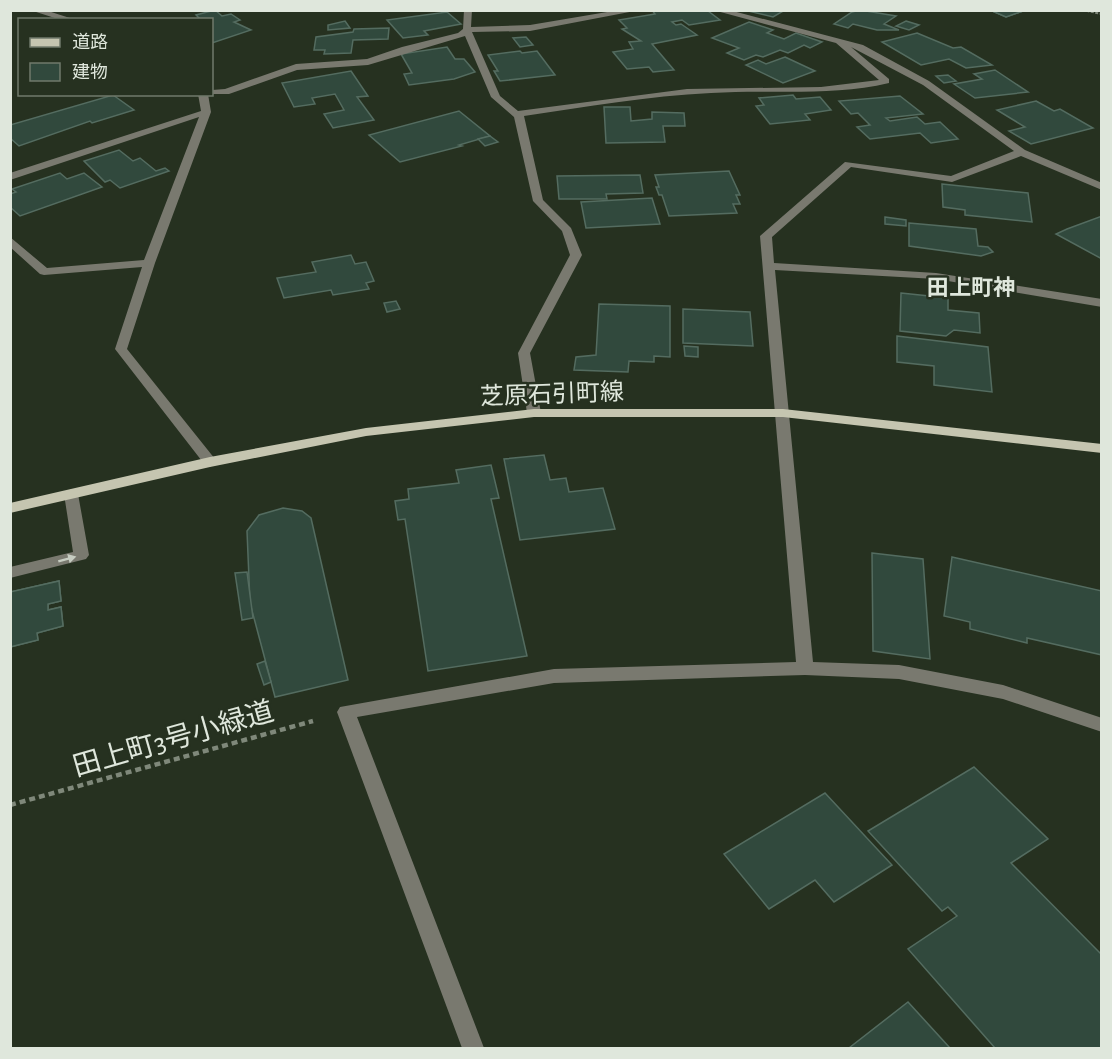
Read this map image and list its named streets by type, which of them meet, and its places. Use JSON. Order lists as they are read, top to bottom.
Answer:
{
  "streets": {
    "main road": ["芝原石引町線"],
    "path": ["田上町3号小緑道"]
  },
  "districts": ["田上町神"],
  "legend": ["道路", "建物"]
}
